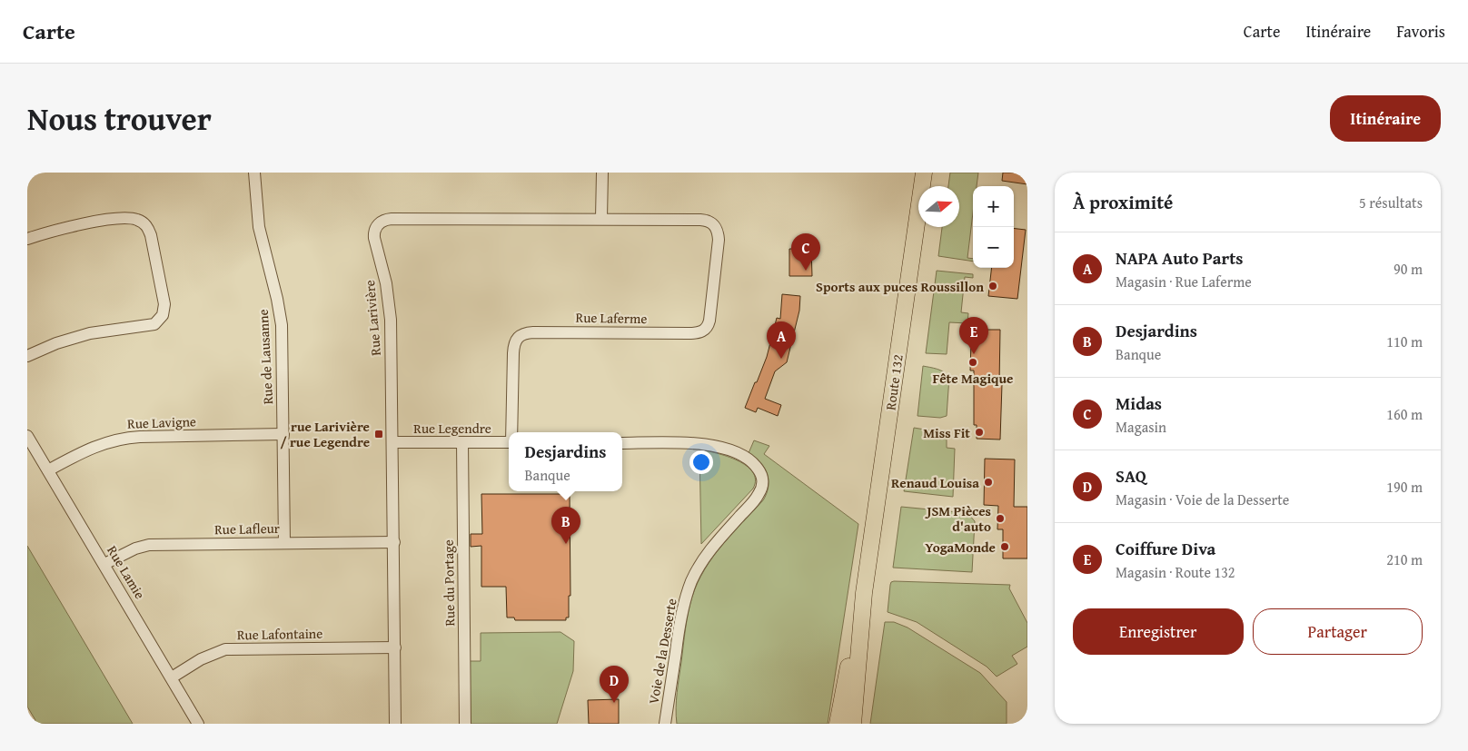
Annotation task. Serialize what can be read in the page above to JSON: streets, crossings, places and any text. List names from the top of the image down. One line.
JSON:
{"streets":{"highway":["Route 132"],"street":["Rue Larivière","Rue Laferme","Rue de Lausanne","Rue Lavigne","Rue Legendre","Rue Lafleur","Rue Lamie","Rue du Portage","Rue Lafontaine","Voie de la Desserte"]},"crossings":[["Rue Larivière","Rue Laferme"],["Rue Larivière","Rue Legendre"],["Rue Larivière","Rue Lafleur"],["Rue Larivière","Rue Lafontaine"],["Rue de Lausanne","Rue Lavigne"],["Rue de Lausanne","Rue Lafleur"],["Rue Lavigne","Rue Lamie"],["Rue Legendre","Rue du Portage"],["Rue Lafleur","Rue Lamie"],["Rue Lamie","Rue Lafontaine"]],"places":{"other":["Sports aux puces Roussillon","Fête Magique","Miss Fit","Renaud Louisa","JSM Pièces d'auto","YogaMonde"],"transit":["rue Larivière / rue Legendre"]},"north":"right","page":{"header":"Carte","nav":["Carte","Itinéraire","Favoris"],"title":"Nous trouver","buttons":["Itinéraire",["Enregistrer","Partager"]],"heading":["À proximité","5 résultats"],"map_buttons":["+","−"],"list":[{"mark":"A","name":"NAPA Auto Parts","note":"Magasin · Rue Laferme","value":"90 m"},{"mark":"B","name":"Desjardins","note":"Banque","value":"110 m"},{"mark":"C","name":"Midas","note":"Magasin","value":"160 m"},{"mark":"D","name":"SAQ","note":"Magasin · Voie de la Desserte","value":"190 m"},{"mark":"E","name":"Coiffure Diva","note":"Magasin · Route 132","value":"210 m"}],"pins":["C","E","A","B","D"],"popup":["Desjardins","Banque"]}}
